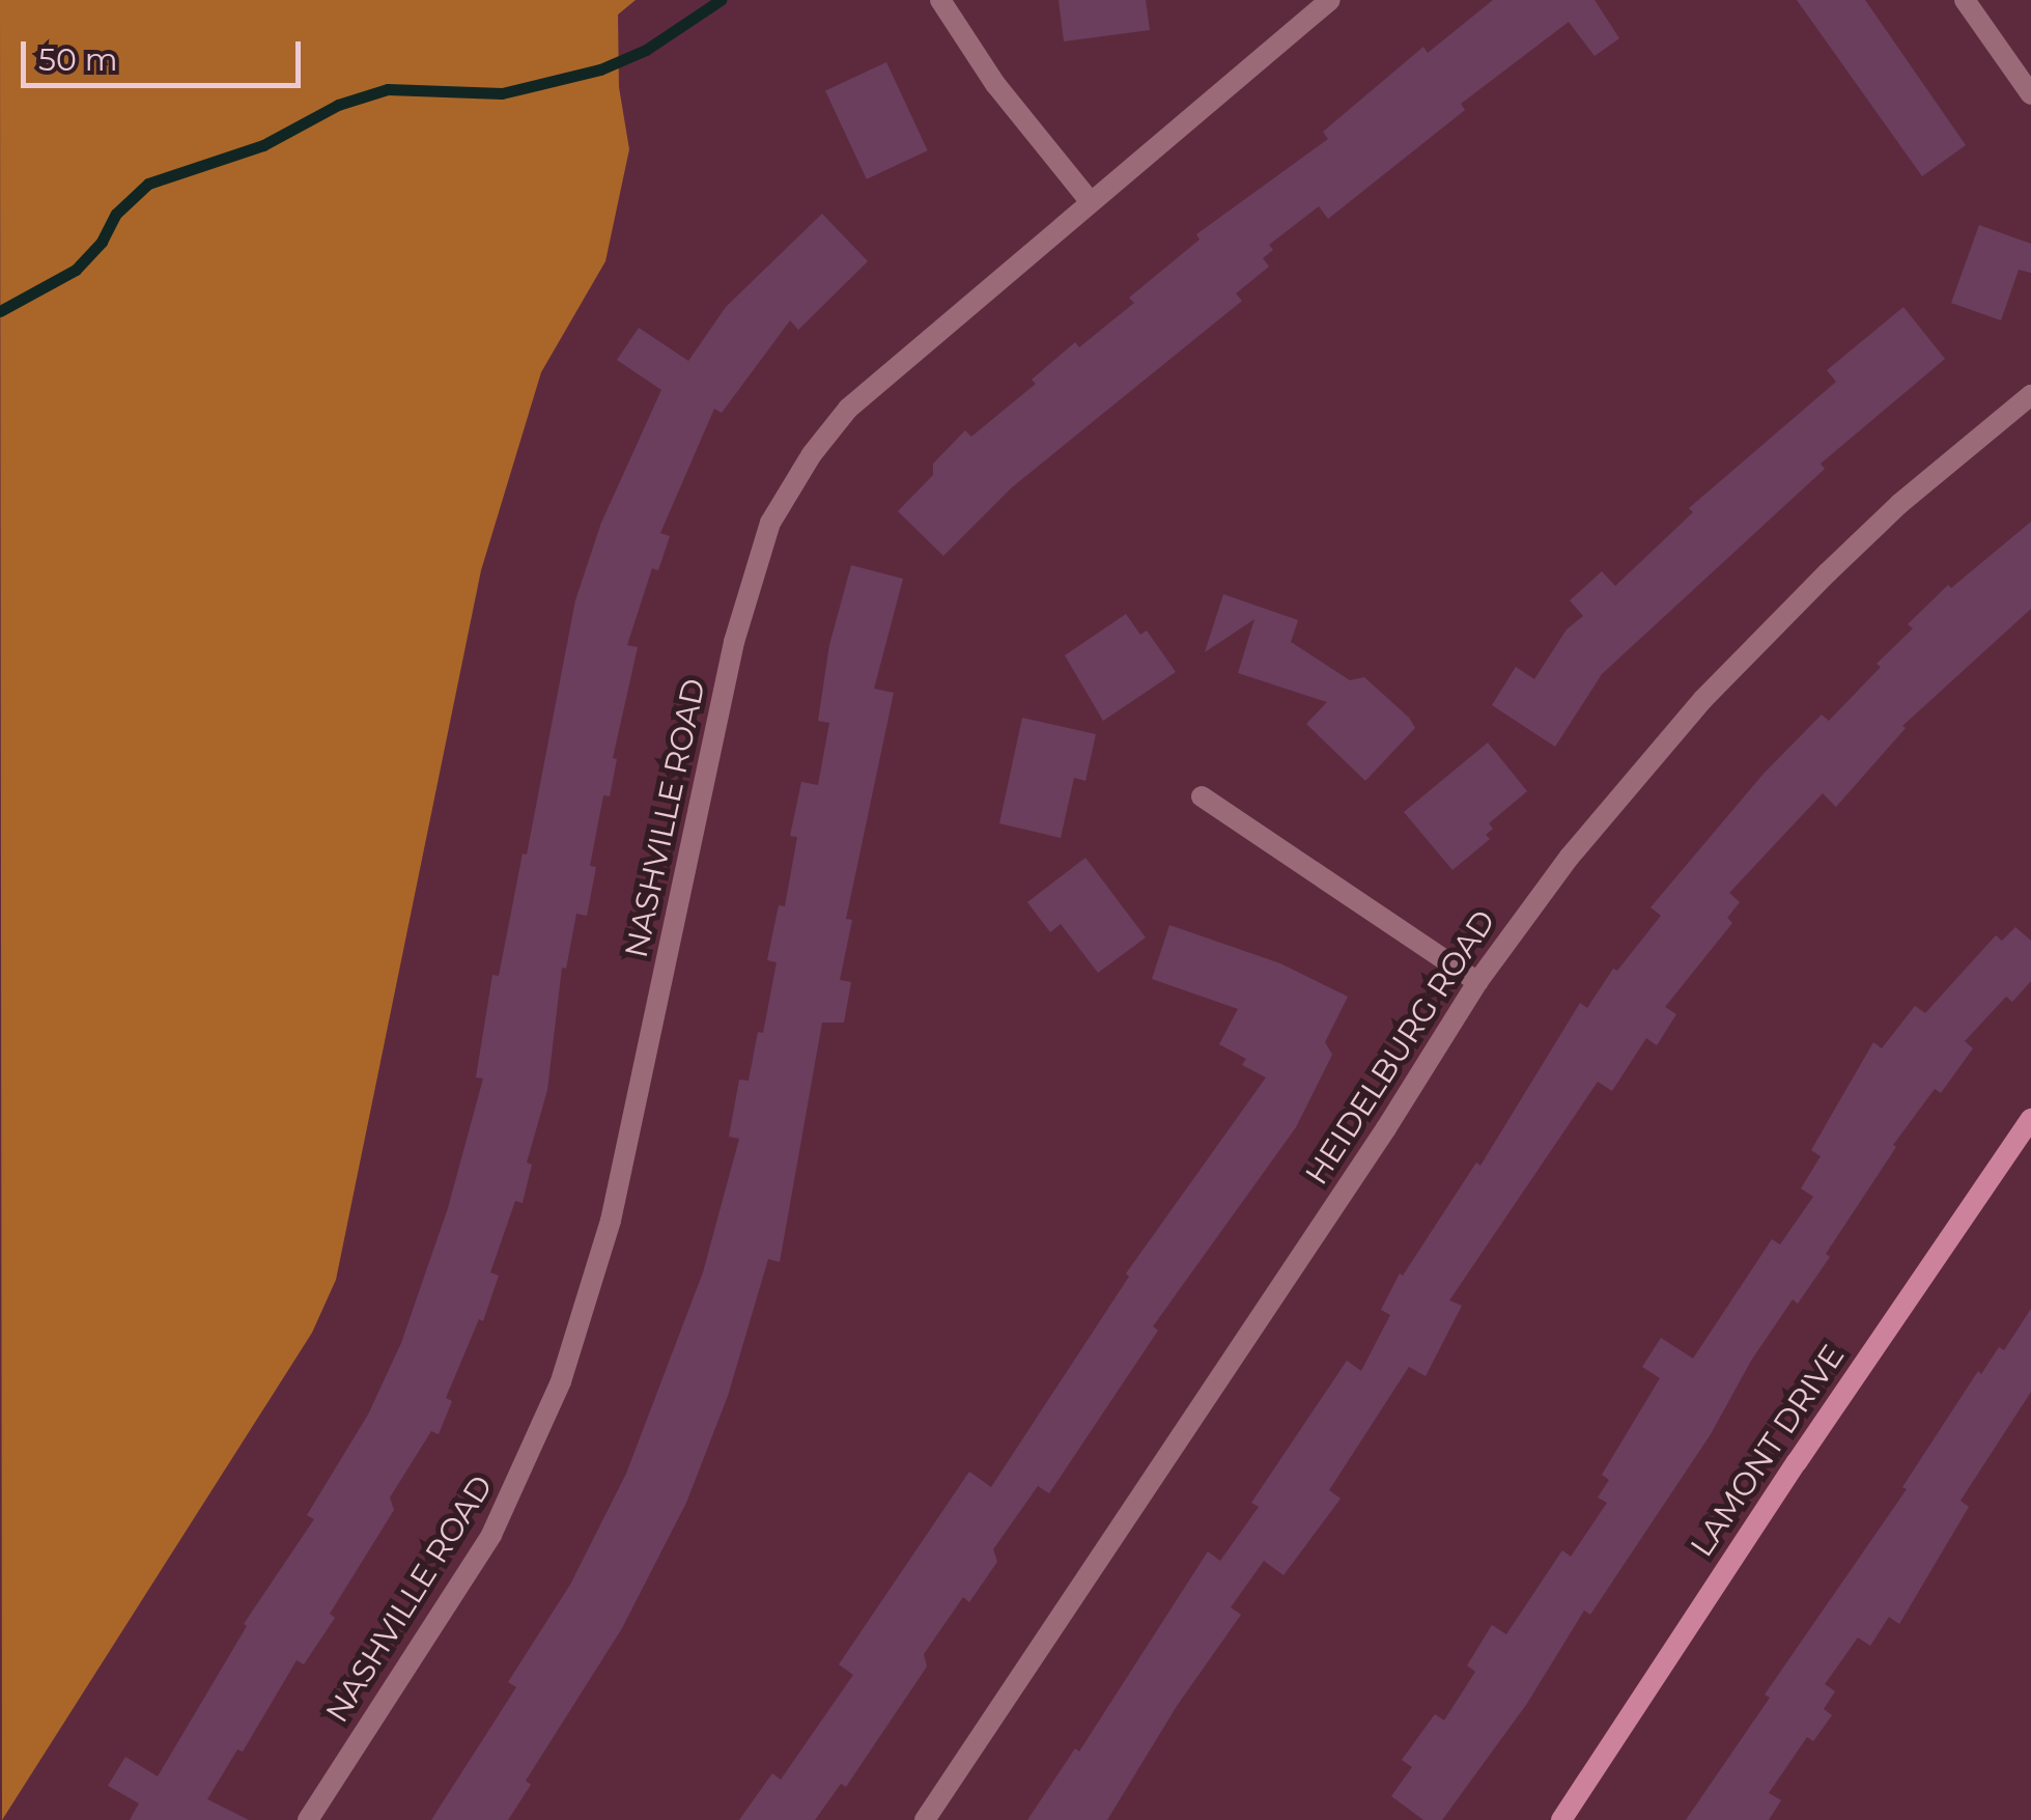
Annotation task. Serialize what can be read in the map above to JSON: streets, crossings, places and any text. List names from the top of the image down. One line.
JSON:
{"streets":{"street":["NASHVILLE ROAD","HEIDELBURG ROAD","LAMONT DRIVE"]},"scale_bar":"50 m"}
